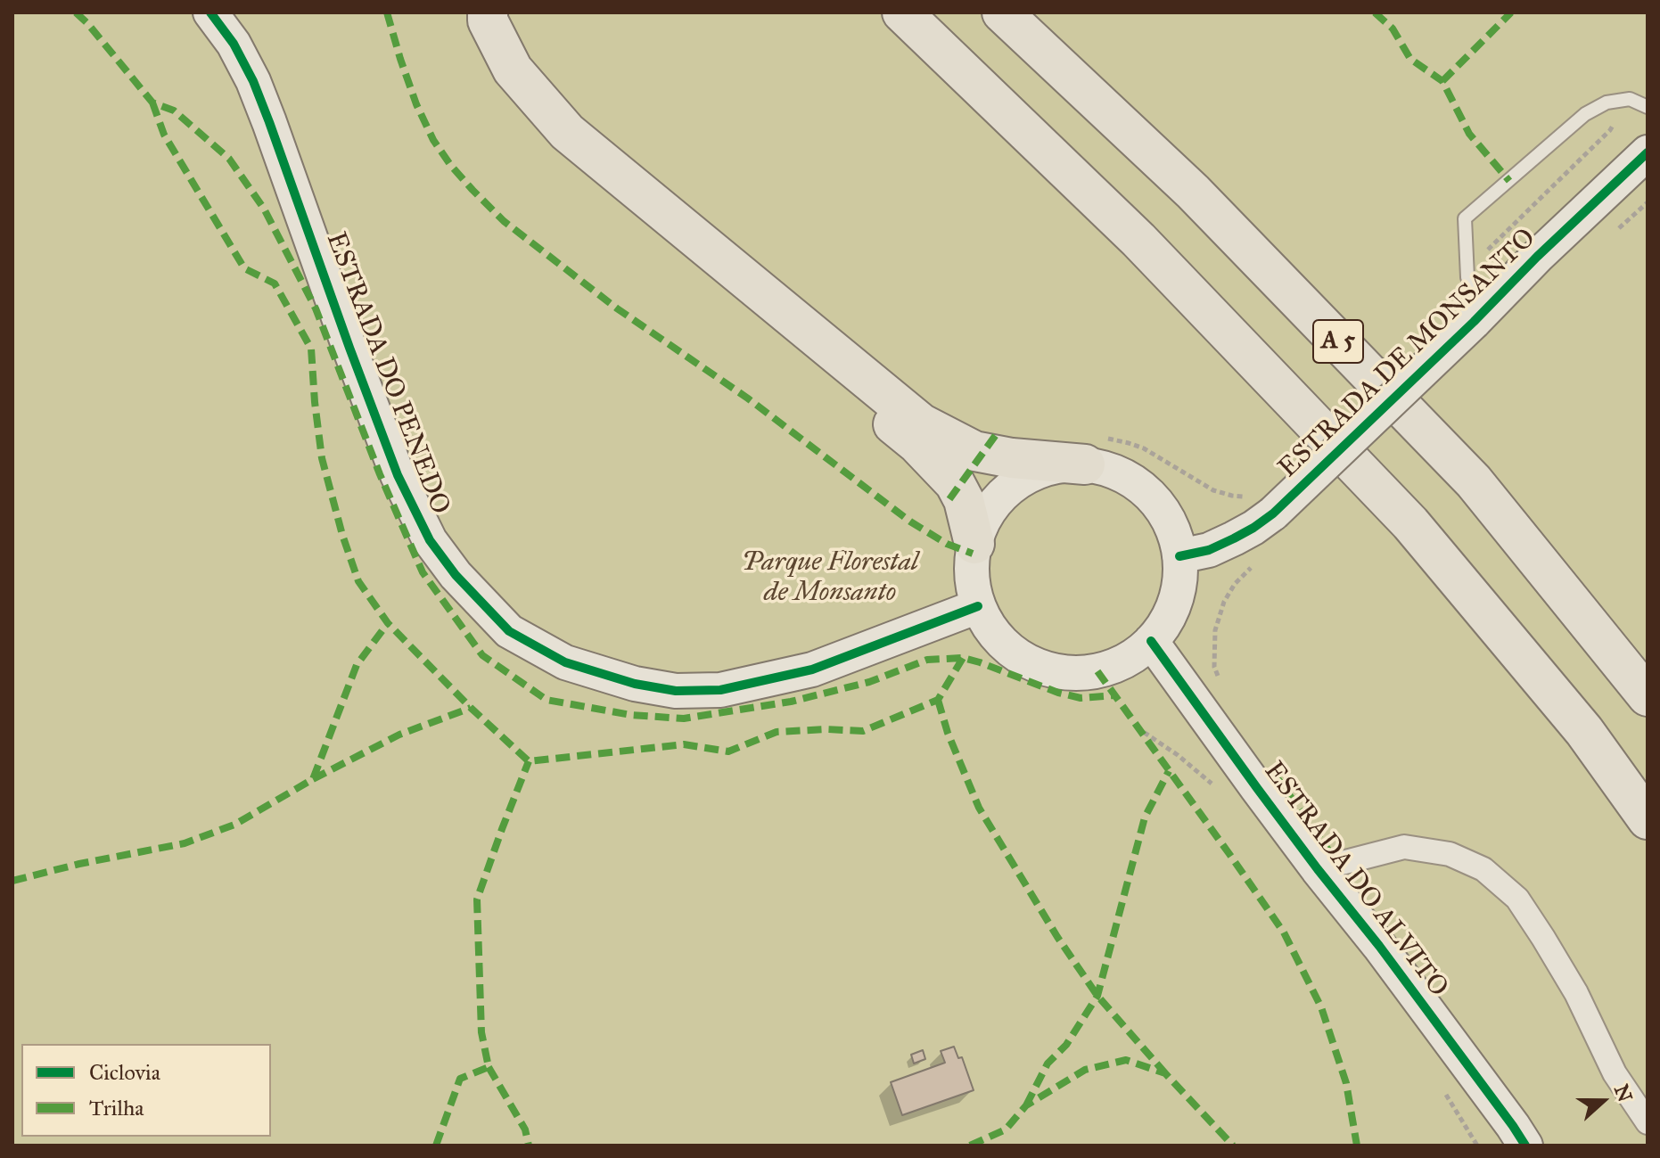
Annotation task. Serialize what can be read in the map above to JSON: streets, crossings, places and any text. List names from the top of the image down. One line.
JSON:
{"streets":{"highway":["A 5"],"street":["ESTRADA DE MONSANTO","ESTRADA DO PENEDO","ESTRADA DO ALVITO"]},"crossings":[["ESTRADA DE MONSANTO","ESTRADA DO PENEDO"],["ESTRADA DE MONSANTO","ESTRADA DO ALVITO"],["ESTRADA DO PENEDO","ESTRADA DO ALVITO"]],"parks":["Parque Florestal de Monsanto"],"legend":["Ciclovia","Trilha"],"north":"right"}
